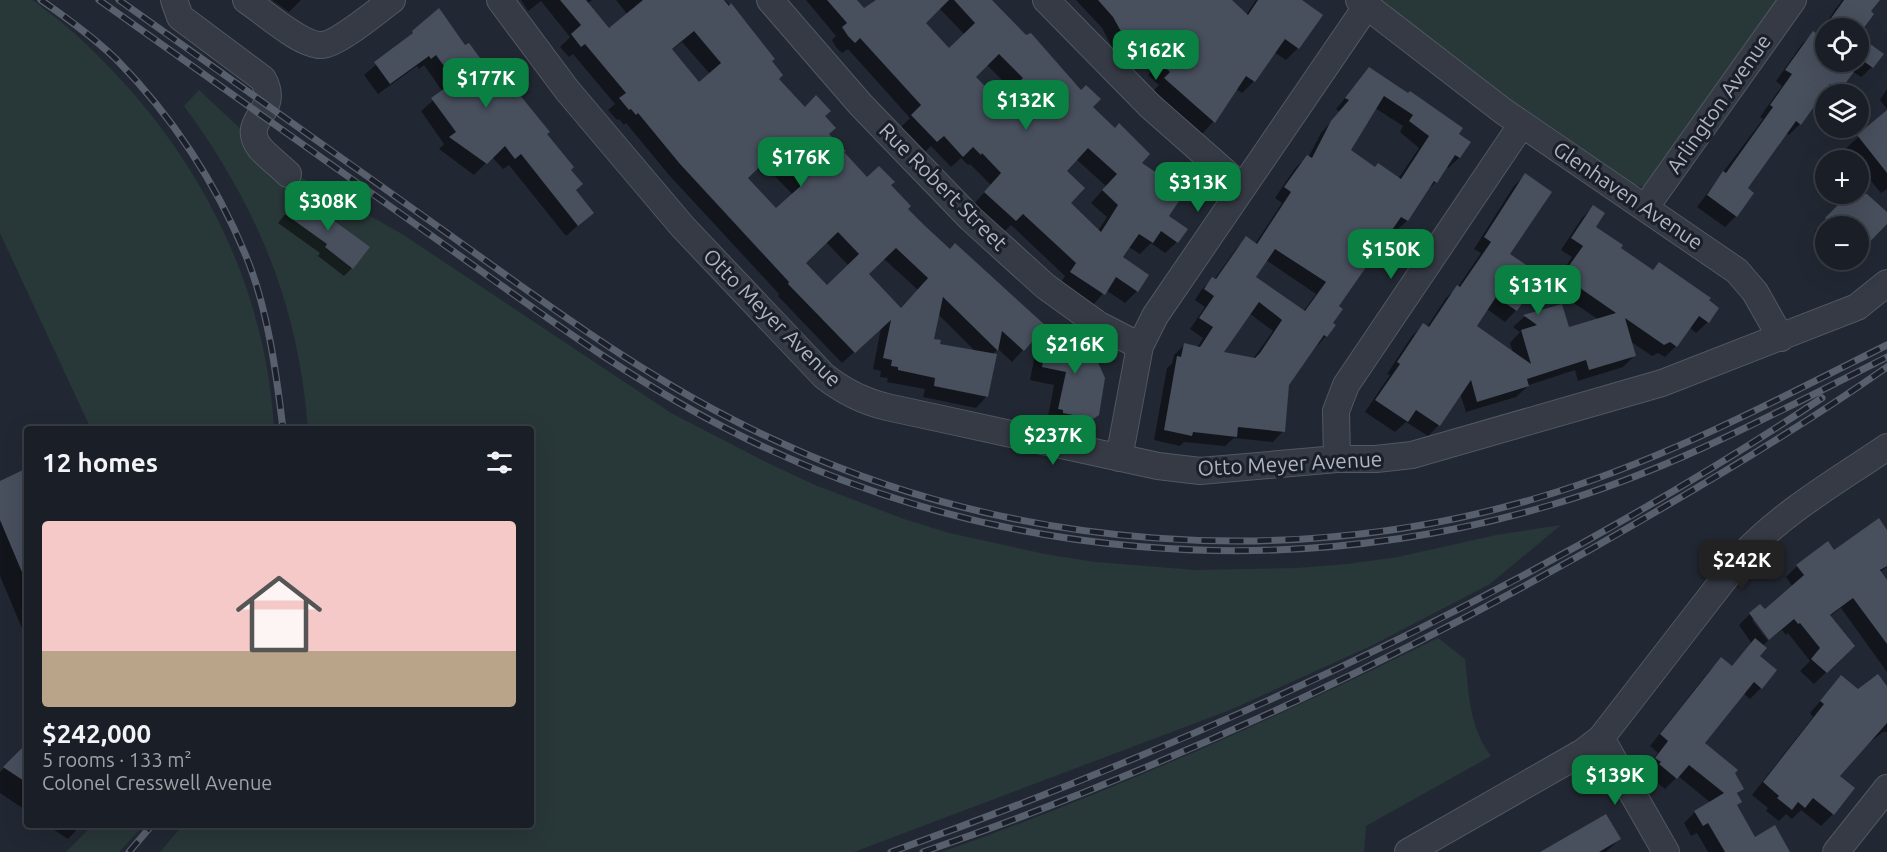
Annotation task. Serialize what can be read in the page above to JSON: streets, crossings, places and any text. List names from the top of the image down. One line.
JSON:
{"streets":{"street":["Arlington Avenue","Rue Robert Street","Glenhaven Avenue","Otto Meyer Avenue"]},"crossings":[["Arlington Avenue","Glenhaven Avenue"],["Glenhaven Avenue","Otto Meyer Avenue"]],"page":{"map_buttons":["+","−"],"price":["$162K","$177K","$132K","$176K","$313K","$308K","$150K","$131K","$216K","$237K","$242K","$139K"],"heading":"12 homes","list":[{"name":"$242,000","note":"5 rooms · 133 m² · Colonel Cresswell Avenue"}]}}
